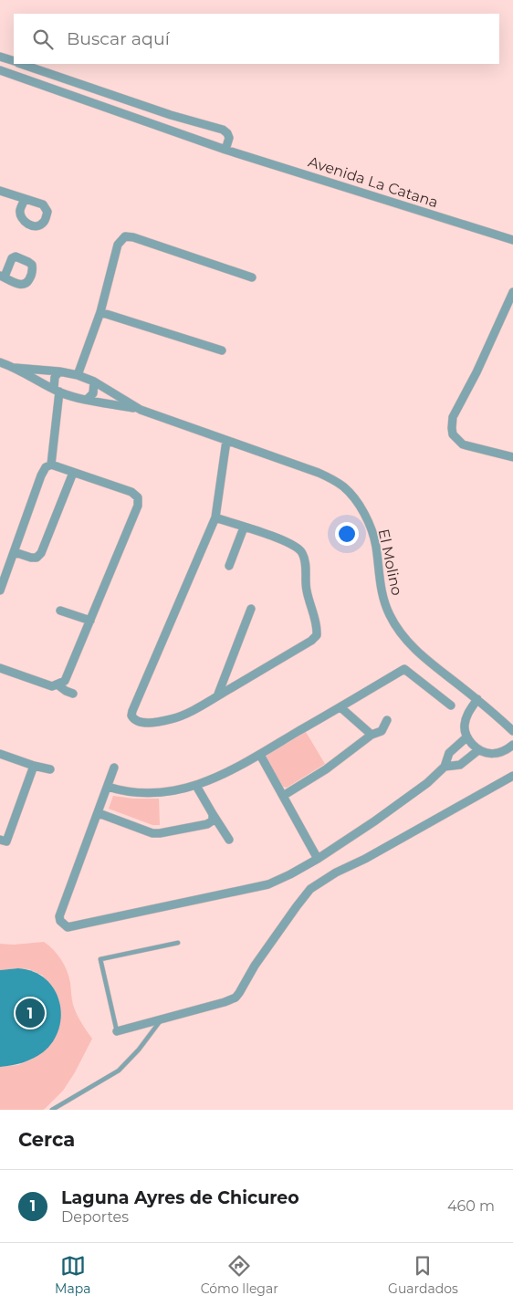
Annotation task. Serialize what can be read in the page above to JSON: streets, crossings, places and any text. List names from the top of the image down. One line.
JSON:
{"streets":{"street":["Avenida La Catana","El Molino"]},"page":{"search":"Buscar aquí","pins":"1","heading":"Cerca","list":[{"mark":"1","name":"Laguna Ayres de Chicureo","note":"Deportes","value":"460 m"}],"nav":["Mapa","Cómo llegar","Guardados"]}}
